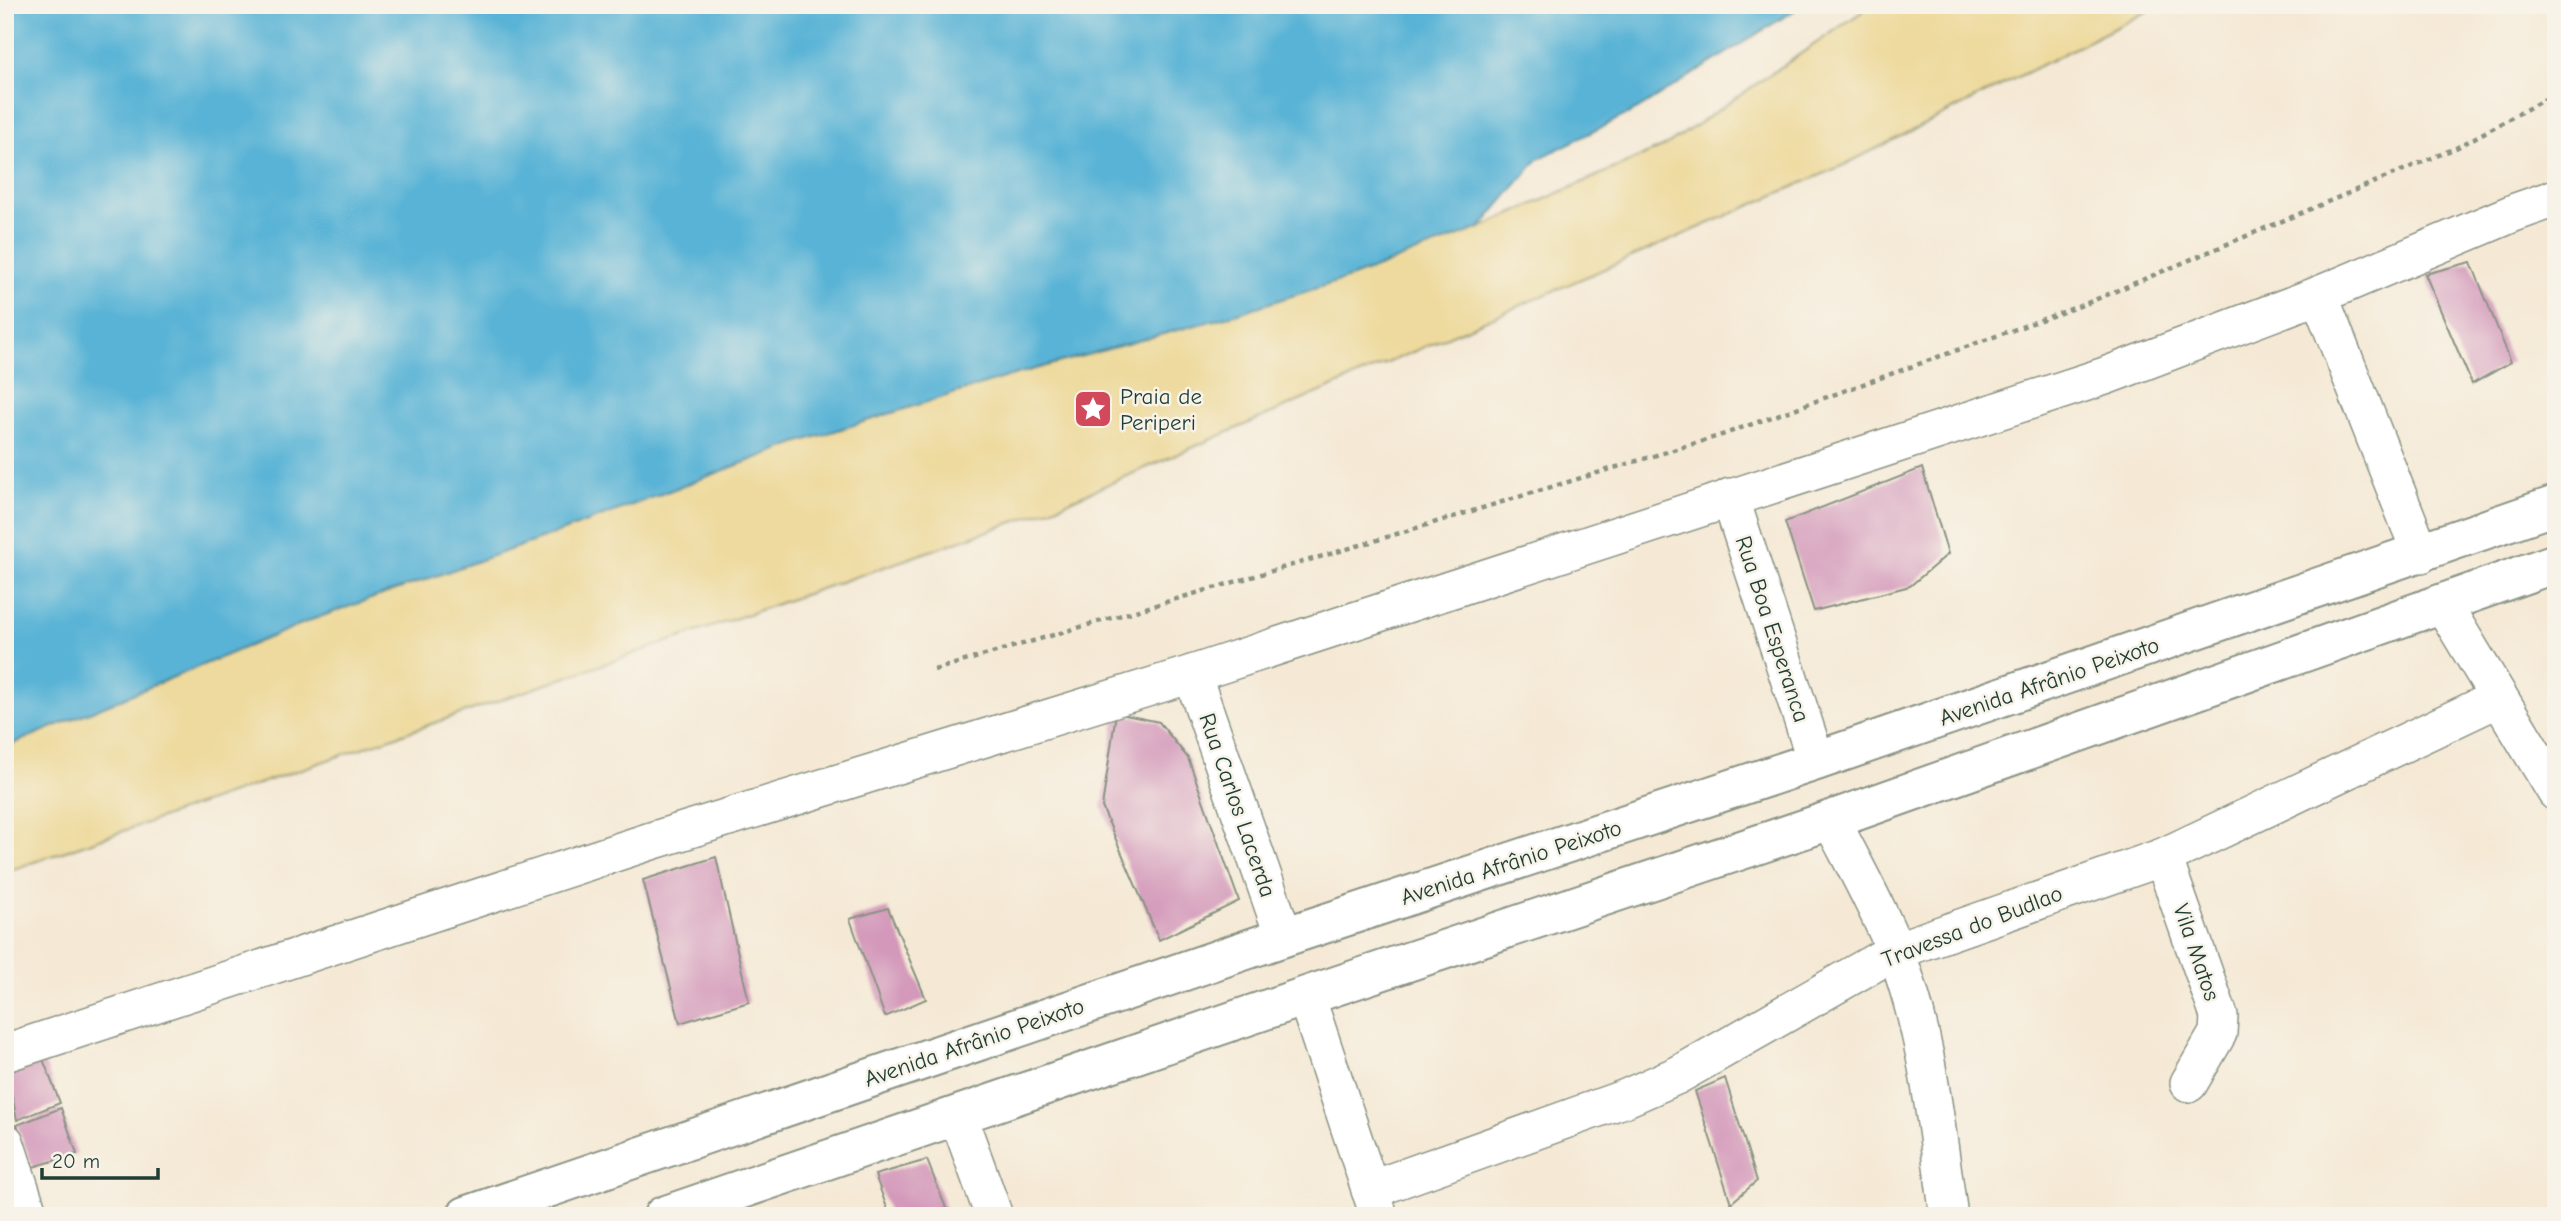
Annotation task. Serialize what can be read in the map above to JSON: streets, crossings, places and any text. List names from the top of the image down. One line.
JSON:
{"streets":{"main road":["Avenida Afrânio Peixoto"],"street":["Rua Boa Esperanca","Rua Carlos Lacerda","Travessa do Budlao","Vila Matos"]},"crossings":[["Rua Boa Esperanca","Avenida Afrânio Peixoto"],["Avenida Afrânio Peixoto","Rua Carlos Lacerda"],["Travessa do Budlao","Vila Matos"]],"places":{"place":["Praia de Periperi"]},"scale_bar":"20 m"}
